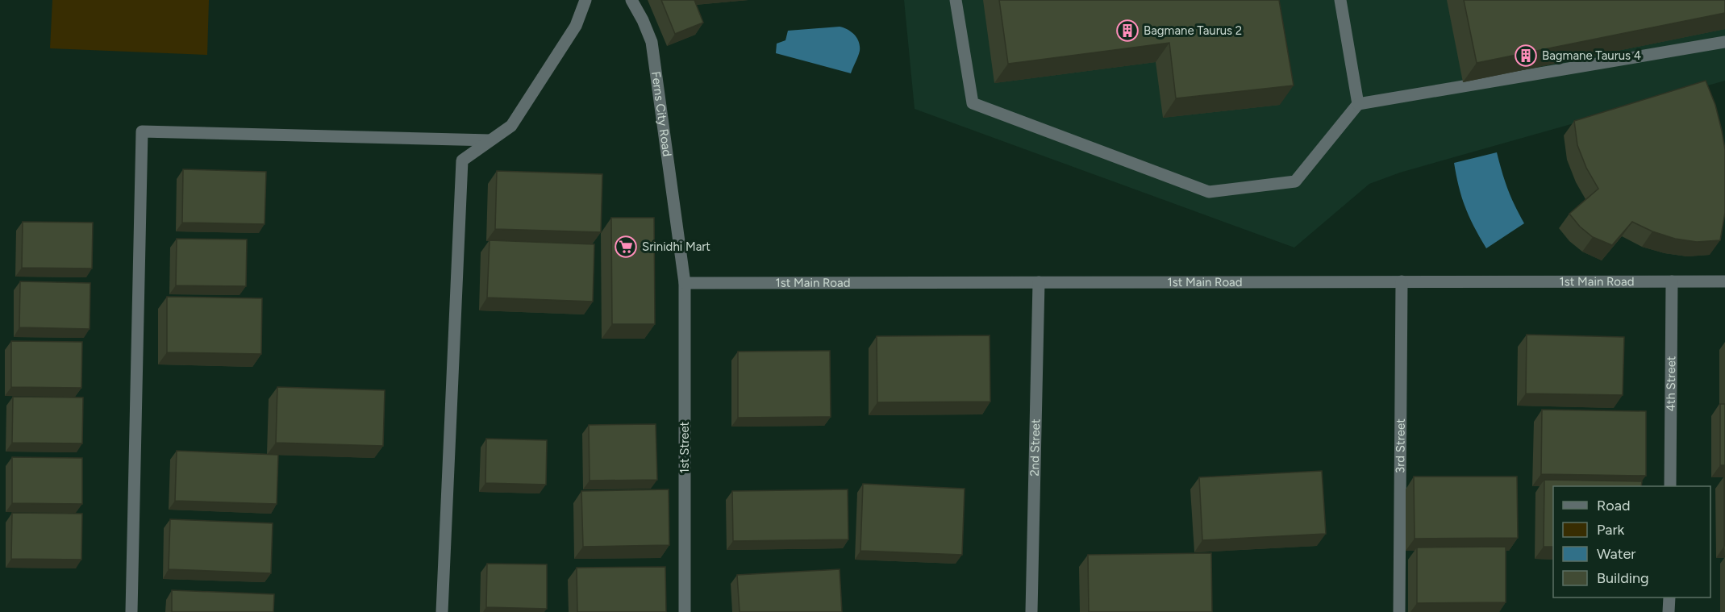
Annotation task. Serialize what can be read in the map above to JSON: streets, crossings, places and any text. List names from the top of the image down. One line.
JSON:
{"streets":{"street":["Ferns City Road","1st Main Road","4th Street","2nd Street","3rd Street","1st Street"]},"crossings":[["Ferns City Road","1st Main Road"],["Ferns City Road","1st Street"],["1st Main Road","4th Street"],["1st Main Road","2nd Street"],["1st Main Road","3rd Street"],["1st Main Road","1st Street"]],"places":{"building":["Bagmane Taurus 2","Bagmane Taurus 4"],"supermarket":["Srinidhi Mart"]},"legend":["Road","Park","Water","Building"]}
